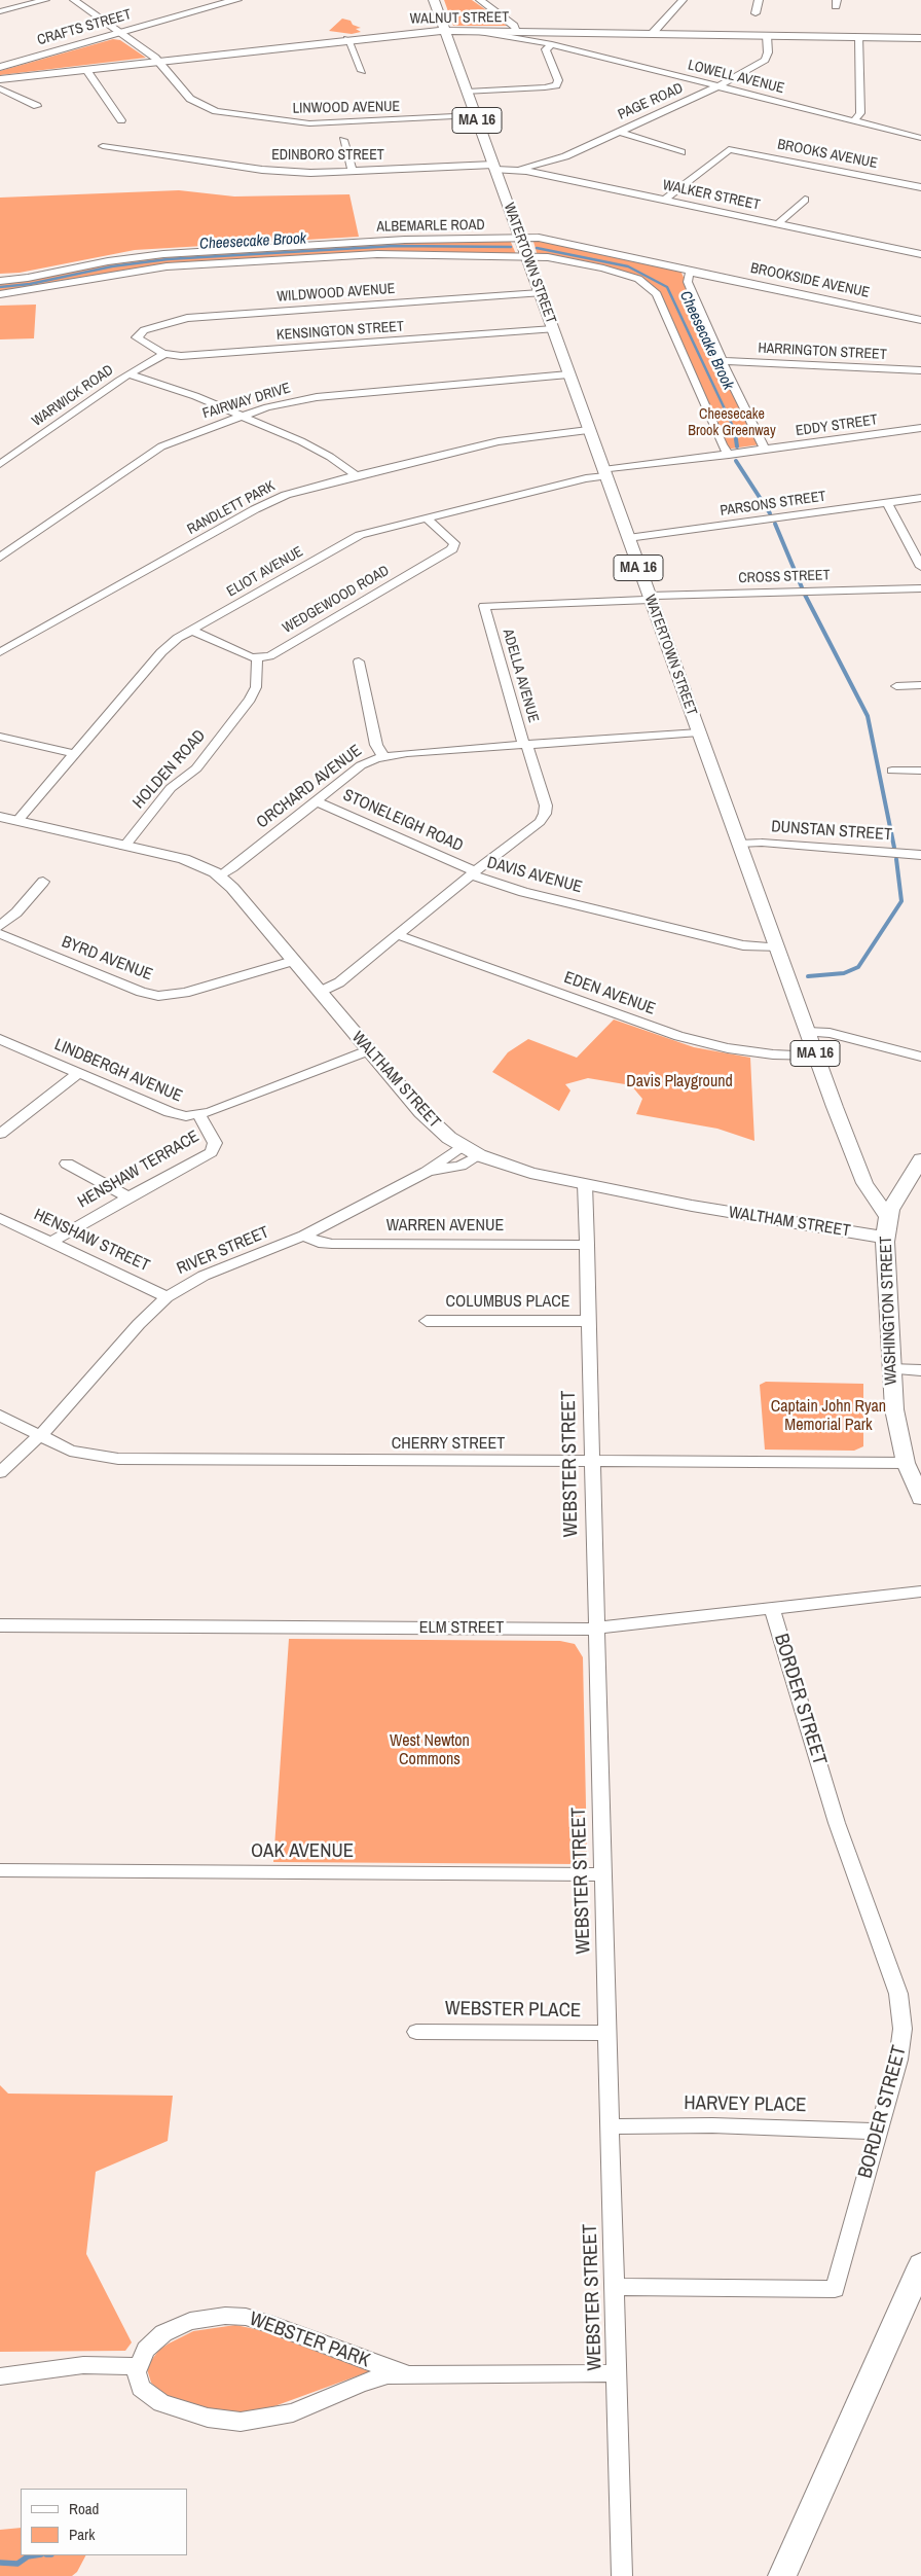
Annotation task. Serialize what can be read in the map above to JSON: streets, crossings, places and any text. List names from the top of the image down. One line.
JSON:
{"streets":{"main road":["WALNUT STREET","CRAFTS STREET","MA 16","WATERTOWN STREET","WALTHAM STREET","WASHINGTON STREET"],"street":["LOWELL AVENUE","PAGE ROAD","LINWOOD AVENUE","BROOKS AVENUE","EDINBORO STREET","WALKER STREET","ALBEMARLE ROAD","BROOKSIDE AVENUE","WILDWOOD AVENUE","KENSINGTON STREET","HARRINGTON STREET","WARWICK ROAD","FAIRWAY DRIVE","EDDY STREET","PARSONS STREET","RANDLETT PARK","ELIOT AVENUE","CROSS STREET","WEDGEWOOD ROAD","ADELLA AVENUE","HOLDEN ROAD","ORCHARD AVENUE","STONELEIGH ROAD","DUNSTAN STREET","DAVIS AVENUE","BYRD AVENUE","EDEN AVENUE","LINDBERGH AVENUE","HENSHAW TERRACE","WARREN AVENUE","HENSHAW STREET","RIVER STREET","COLUMBUS PLACE","CHERRY STREET","WEBSTER STREET","ELM STREET","BORDER STREET","OAK AVENUE","WEBSTER PLACE","HARVEY PLACE","WEBSTER PARK"]},"crossings":[["WALNUT STREET","LOWELL AVENUE"],["WALNUT STREET","PAGE ROAD"],["WALNUT STREET","LINWOOD AVENUE"],["WALNUT STREET","WATERTOWN STREET"],["CRAFTS STREET","LINWOOD AVENUE"],["LOWELL AVENUE","PAGE ROAD"],["PAGE ROAD","WALKER STREET"],["LINWOOD AVENUE","WATERTOWN STREET"],["BROOKS AVENUE","WALKER STREET"],["EDINBORO STREET","WALKER STREET"],["EDINBORO STREET","WATERTOWN STREET"],["WALKER STREET","WATERTOWN STREET"],["ALBEMARLE ROAD","WATERTOWN STREET"],["ALBEMARLE ROAD","BROOKSIDE AVENUE"],["ALBEMARLE ROAD","EDDY STREET"],["WATERTOWN STREET","WILDWOOD AVENUE"],["WATERTOWN STREET","KENSINGTON STREET"],["WATERTOWN STREET","FAIRWAY DRIVE"],["WATERTOWN STREET","EDDY STREET"],["WATERTOWN STREET","PARSONS STREET"],["WATERTOWN STREET","RANDLETT PARK"],["WATERTOWN STREET","ELIOT AVENUE"],["WATERTOWN STREET","CROSS STREET"],["WATERTOWN STREET","ADELLA AVENUE"],["WATERTOWN STREET","DUNSTAN STREET"],["WATERTOWN STREET","DAVIS AVENUE"],["WATERTOWN STREET","EDEN AVENUE"],["WATERTOWN STREET","WASHINGTON STREET"],["WILDWOOD AVENUE","KENSINGTON STREET"],["KENSINGTON STREET","WARWICK ROAD"],["EDDY STREET","ELIOT AVENUE"],["ELIOT AVENUE","WEDGEWOOD ROAD"],["ELIOT AVENUE","WALTHAM STREET"],["CROSS STREET","ADELLA AVENUE"],["WEDGEWOOD ROAD","HOLDEN ROAD"],["ADELLA AVENUE","ORCHARD AVENUE"],["HOLDEN ROAD","WALTHAM STREET"],["ORCHARD AVENUE","STONELEIGH ROAD"],["ORCHARD AVENUE","WALTHAM STREET"],["STONELEIGH ROAD","DAVIS AVENUE"],["DAVIS AVENUE","EDEN AVENUE"],["DAVIS AVENUE","WALTHAM STREET"],["BYRD AVENUE","WALTHAM STREET"],["LINDBERGH AVENUE","WALTHAM STREET"],["LINDBERGH AVENUE","HENSHAW TERRACE"],["WALTHAM STREET","RIVER STREET"],["WALTHAM STREET","WASHINGTON STREET"],["WALTHAM STREET","WEBSTER STREET"],["HENSHAW TERRACE","HENSHAW STREET"],["WARREN AVENUE","RIVER STREET"],["WARREN AVENUE","WEBSTER STREET"],["HENSHAW STREET","RIVER STREET"],["RIVER STREET","CHERRY STREET"],["COLUMBUS PLACE","WEBSTER STREET"],["WASHINGTON STREET","CHERRY STREET"],["CHERRY STREET","WEBSTER STREET"],["WEBSTER STREET","ELM STREET"],["WEBSTER STREET","BORDER STREET"],["WEBSTER STREET","OAK AVENUE"],["WEBSTER STREET","WEBSTER PLACE"],["WEBSTER STREET","HARVEY PLACE"],["WEBSTER STREET","WEBSTER PARK"],["ELM STREET","BORDER STREET"],["BORDER STREET","HARVEY PLACE"]],"water":["Cheesecake Brook"],"parks":["Cheesecake Brook Greenway","Davis Playground","Captain John Ryan Memorial Park","West Newton Commons"],"legend":["Road","Park"]}
